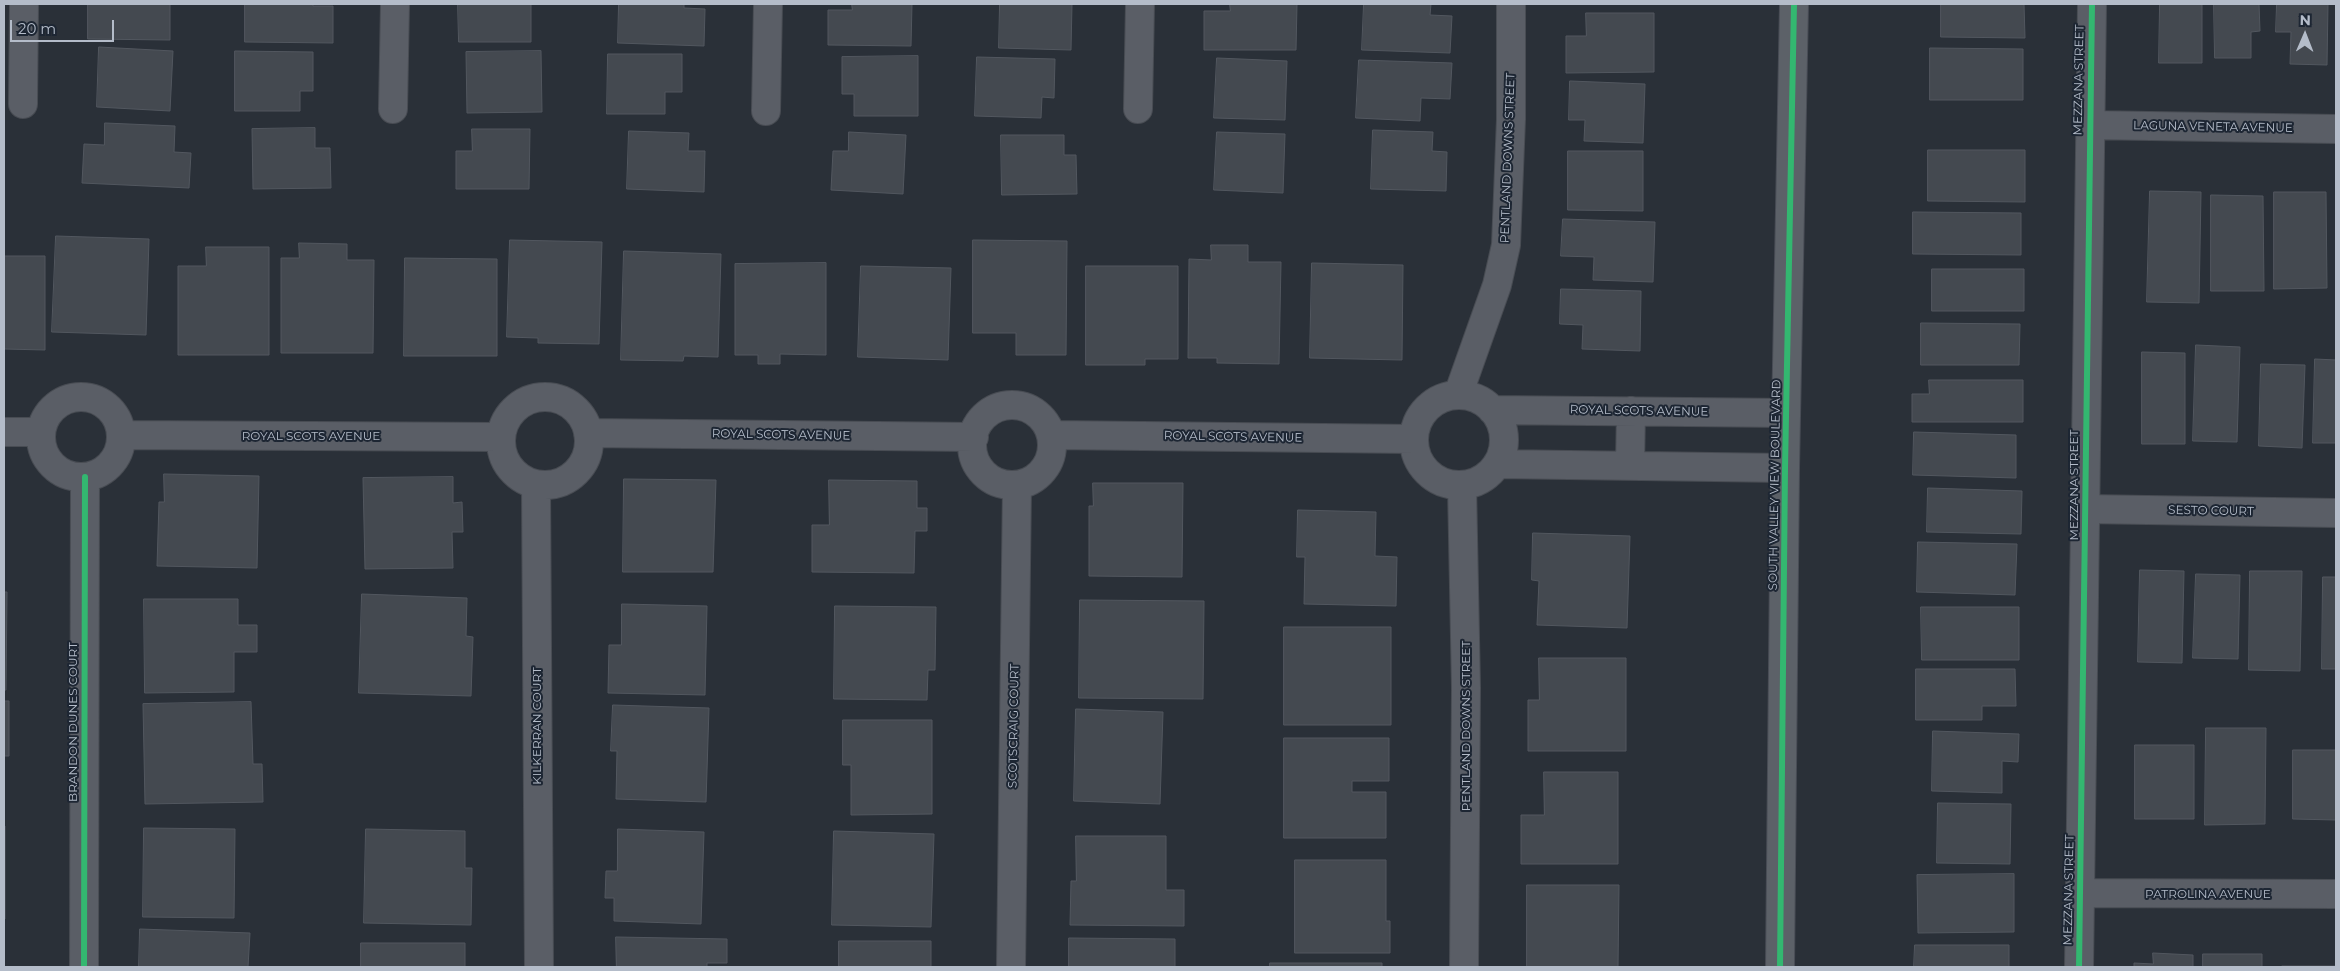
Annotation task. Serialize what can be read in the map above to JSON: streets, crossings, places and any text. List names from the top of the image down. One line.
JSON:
{"streets":{"main road":["SOUTH VALLEY VIEW BOULEVARD"],"street":["MEZZANA STREET","LAGUNA VENETA AVENUE","PENTLAND DOWNS STREET","ROYAL SCOTS AVENUE","SESTO COURT","BRANDON DUNES COURT","KILKERRAN COURT","SCOTSCRAIG COURT","PATROLINA AVENUE"]},"crossings":[["MEZZANA STREET","LAGUNA VENETA AVENUE"],["MEZZANA STREET","SESTO COURT"],["MEZZANA STREET","PATROLINA AVENUE"],["PENTLAND DOWNS STREET","ROYAL SCOTS AVENUE"],["ROYAL SCOTS AVENUE","SOUTH VALLEY VIEW BOULEVARD"],["ROYAL SCOTS AVENUE","BRANDON DUNES COURT"],["ROYAL SCOTS AVENUE","KILKERRAN COURT"],["ROYAL SCOTS AVENUE","SCOTSCRAIG COURT"]],"scale_bar":"20 m","north":"top"}
